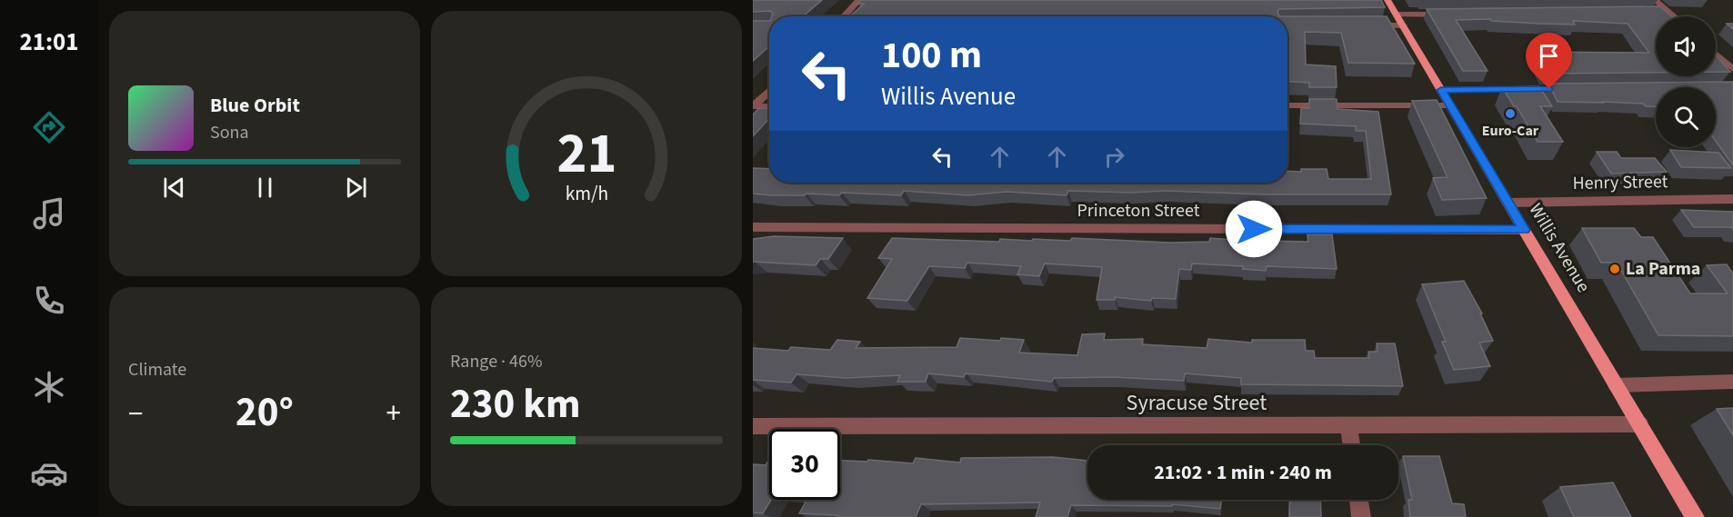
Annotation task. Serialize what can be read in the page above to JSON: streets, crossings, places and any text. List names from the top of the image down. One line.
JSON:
{"streets":{"main road":["Willis Avenue"],"street":["Henry Street","Princeton Street","Syracuse Street"]},"crossings":[["Henry Street","Willis Avenue"],["Princeton Street","Willis Avenue"],["Willis Avenue","Syracuse Street"]],"places":["Euro-Car","La Parma"],"page":{"tabs":"21:01","turn":["100 m","Willis Avenue"],"song":["Blue Orbit","Sona"],"tile":["Climate",["Range · 46%","230 km"]],"heat":["−","20°","+"],"limit":"30","trip":"21:02 · 1 min · 240 m","gauge":["21","km/h"]}}
